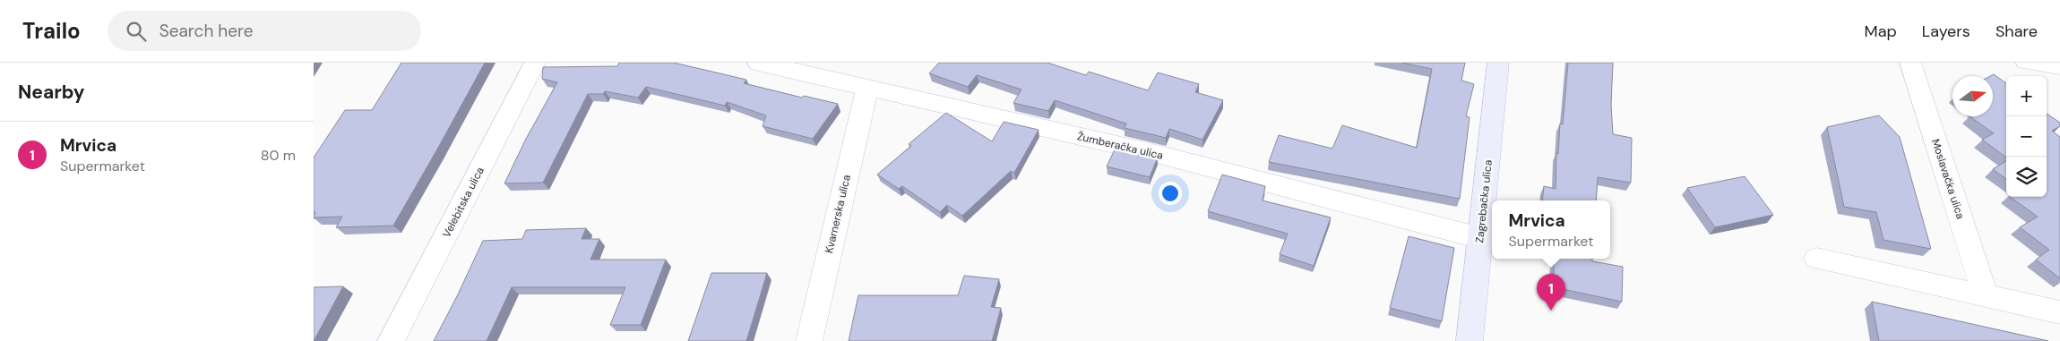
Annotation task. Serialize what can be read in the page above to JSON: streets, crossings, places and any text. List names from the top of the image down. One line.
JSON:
{"streets":{"main road":["Zagrebačka ulica"],"street":["Žumberačka ulica","Moslavačka ulica","Velebitska ulica","Kvarnerska ulica"]},"crossings":[["Žumberačka ulica","Zagrebačka ulica"],["Žumberačka ulica","Kvarnerska ulica"]],"north":"right","page":{"header":"Trailo","search":"Search here","nav":["Map","Layers","Share"],"heading":"Nearby","map_buttons":["+","−"],"list":[{"mark":"1","name":"Mrvica","note":"Supermarket","value":"80 m"}],"popup":["Mrvica","Supermarket"],"pins":"1"}}
